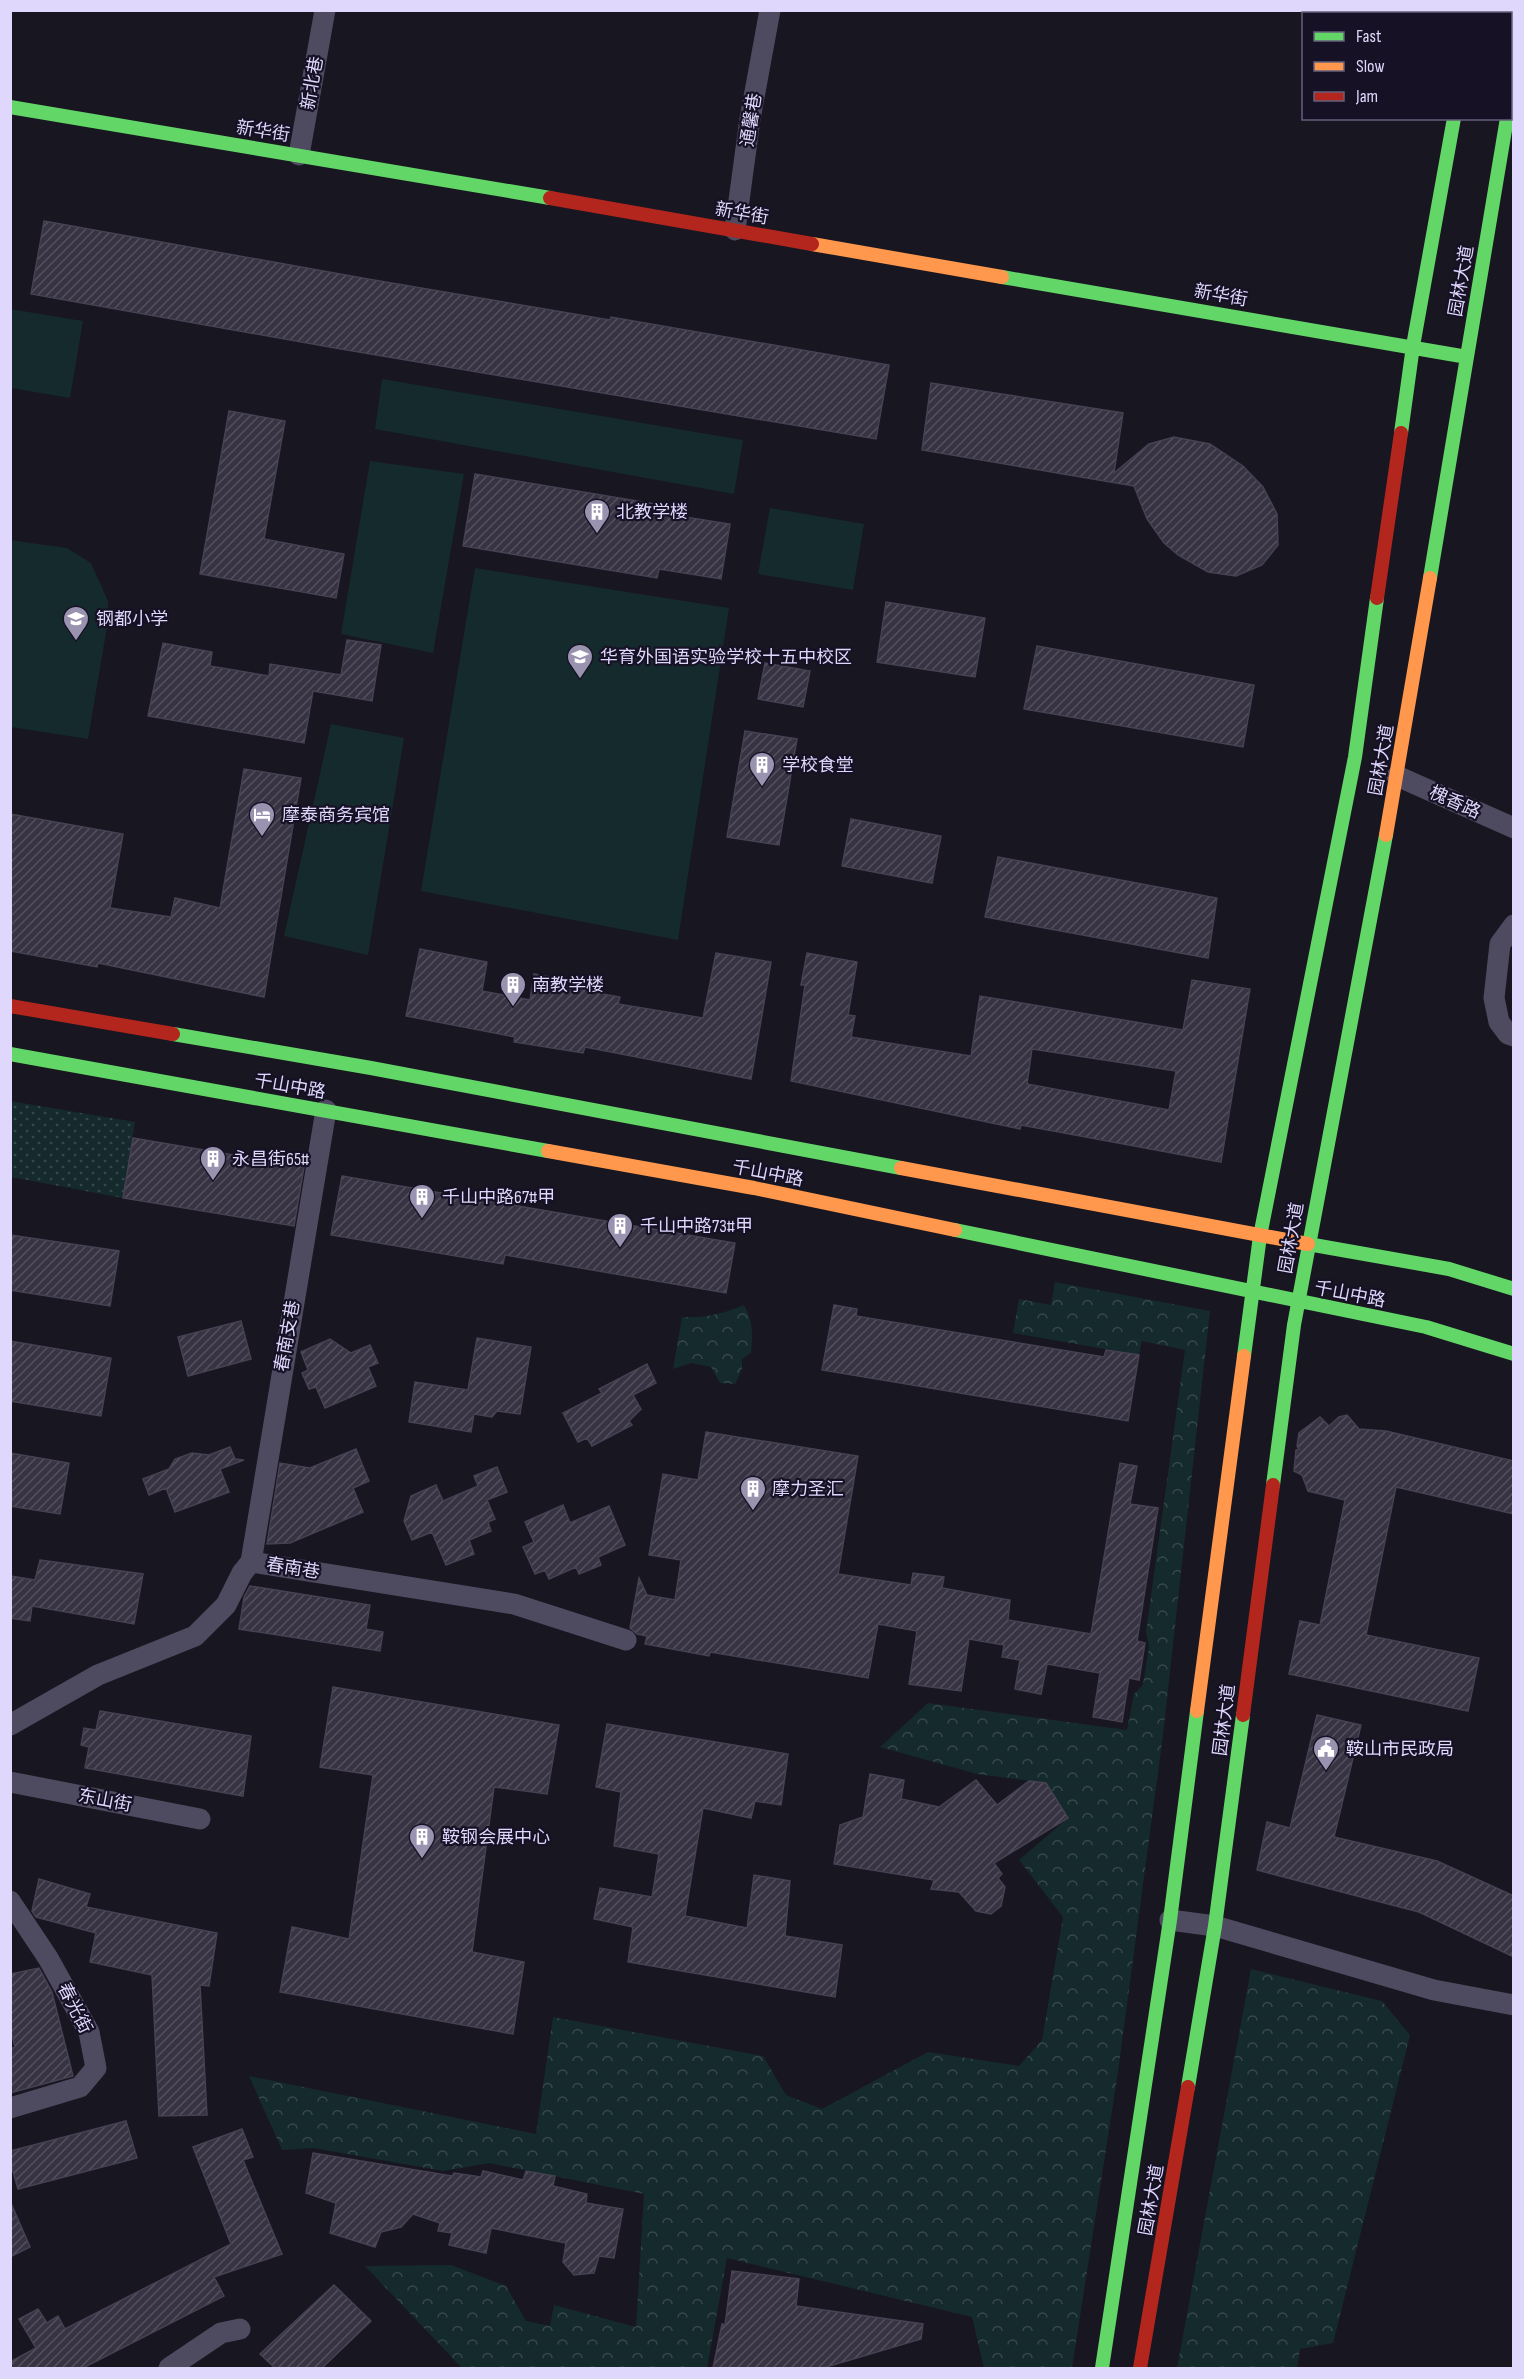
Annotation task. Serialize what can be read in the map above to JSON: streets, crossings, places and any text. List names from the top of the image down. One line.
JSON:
{"streets":{"main road":["新华街","园林大道","千山中路"],"street":["新北巷","通馨巷","槐香路","春南支巷","春南巷","东山街","春光街"]},"crossings":[["新北巷","新华街"],["通馨巷","新华街"],["新华街","园林大道"],["园林大道","槐香路"],["园林大道","千山中路"],["千山中路","春南支巷"],["春南支巷","春南巷"]],"places":{"building":["北教学楼","学校食堂","南教学楼","永昌街65#","千山中路67#甲","千山中路73#甲","摩力圣汇","鞍钢会展中心"],"school or university":["钢都小学","华育外国语实验学校十五中校区"],"hotel":["摩泰商务宾馆"],"public building":["鞍山市民政局"]},"legend":["Fast","Slow","Jam"]}
